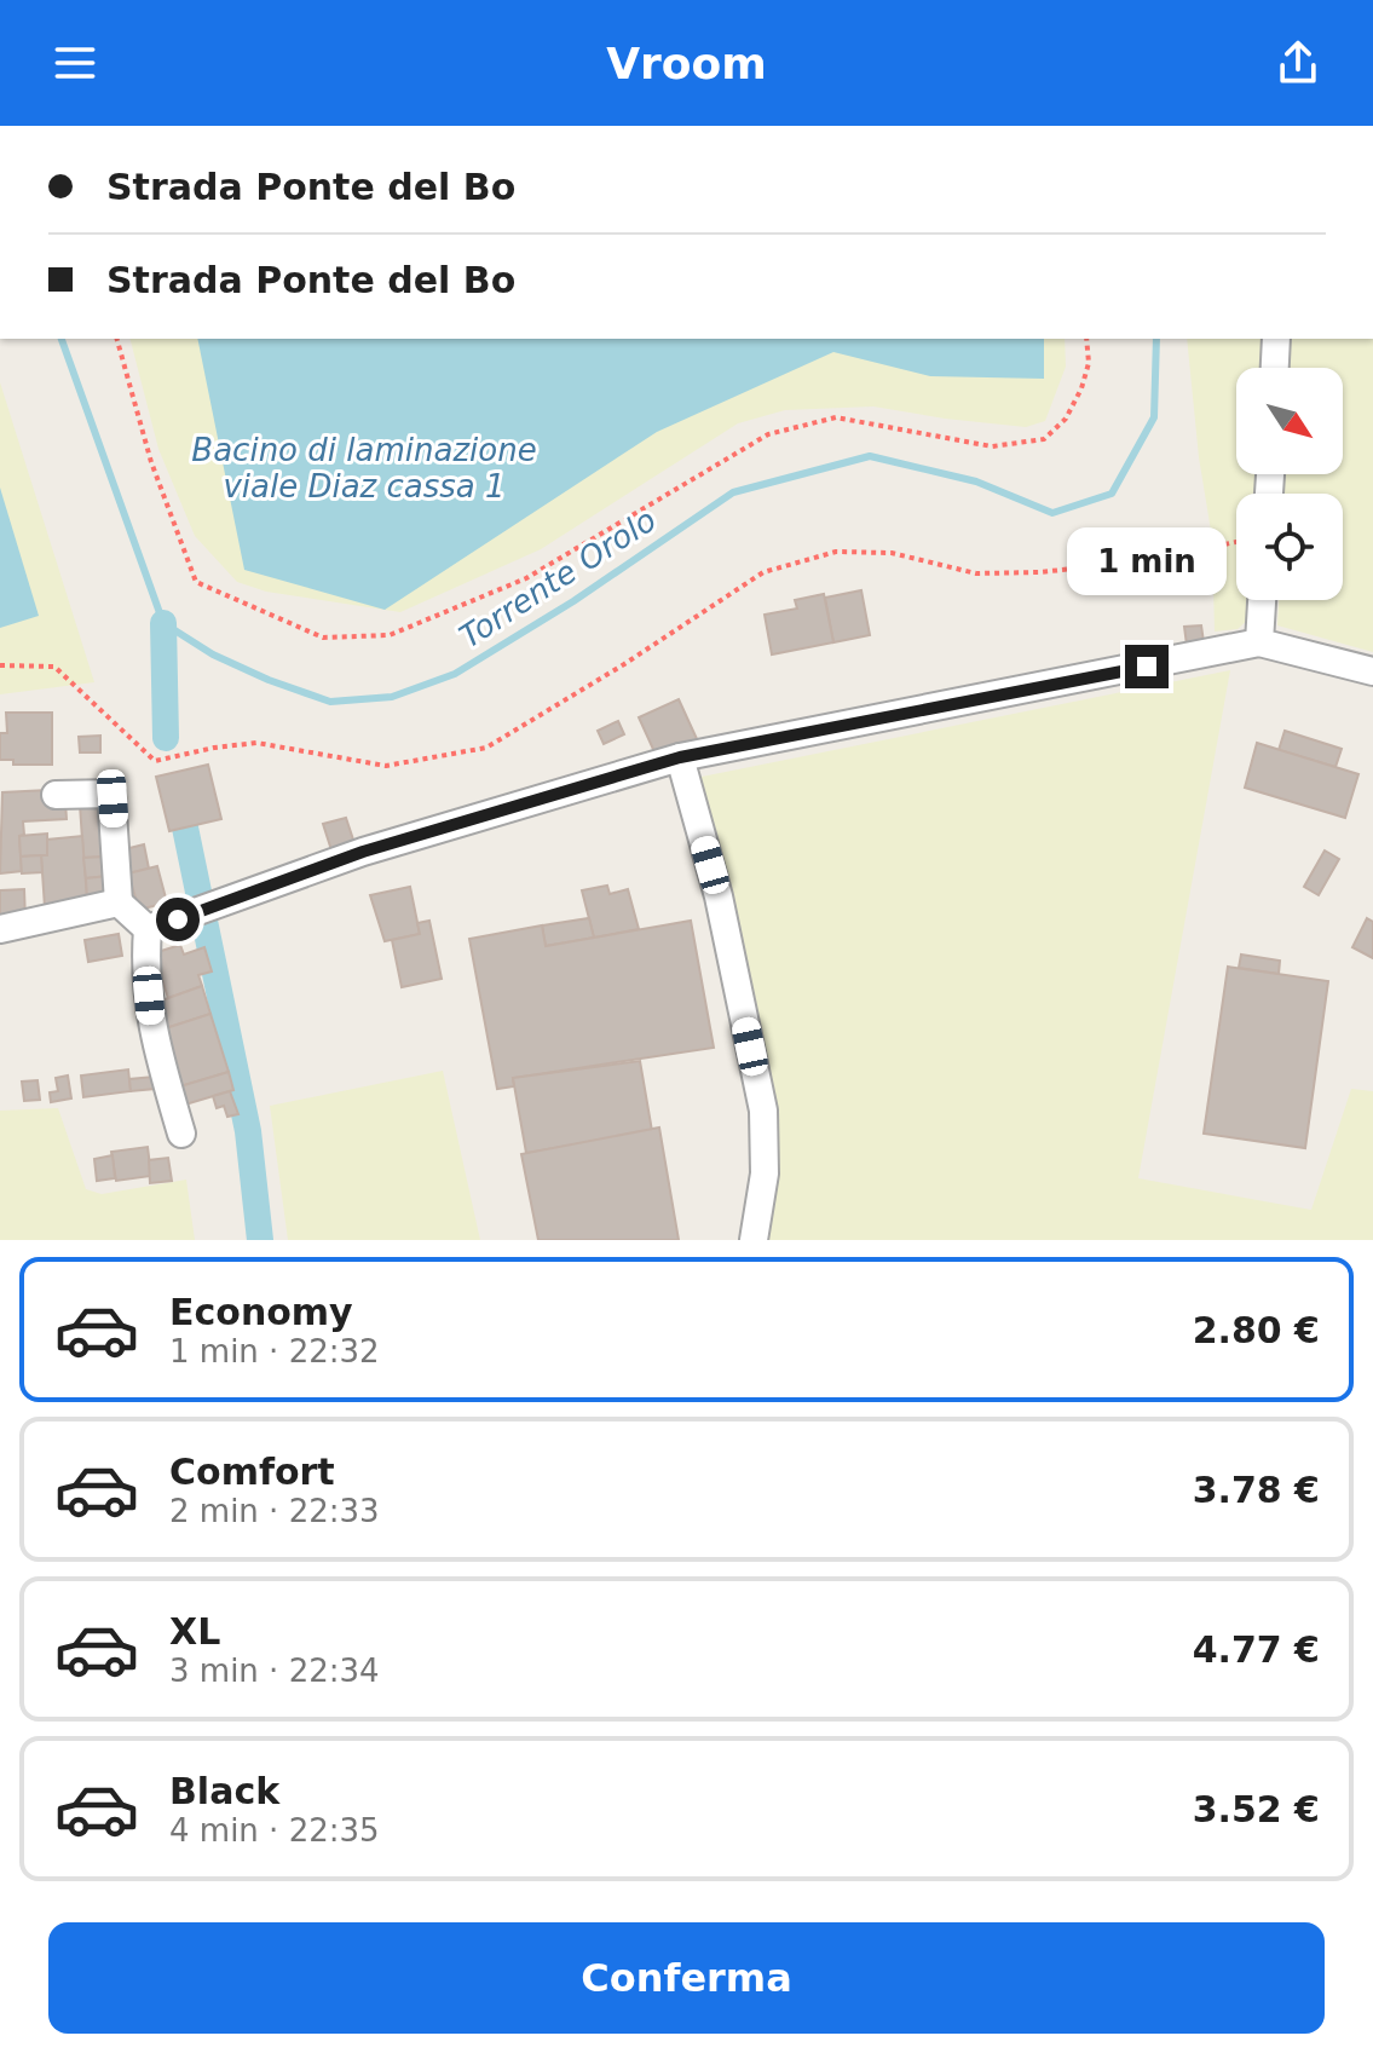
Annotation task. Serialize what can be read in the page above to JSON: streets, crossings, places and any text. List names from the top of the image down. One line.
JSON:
{"water":["Bacino di laminazione viale Diaz cassa 1","Torrente Orolo"],"north":"bottom right","page":{"header":"Vroom","banner":["Strada Ponte del Bo","Strada Ponte del Bo"],"bubble":"1 min","list":[{"name":"Economy","note":"1 min · 22:32","value":"2.80 €"},{"name":"Comfort","note":"2 min · 22:33","value":"3.78 €"},{"name":"XL","note":"3 min · 22:34","value":"4.77 €"},{"name":"Black","note":"4 min · 22:35","value":"3.52 €"}],"buttons":"Conferma"}}
